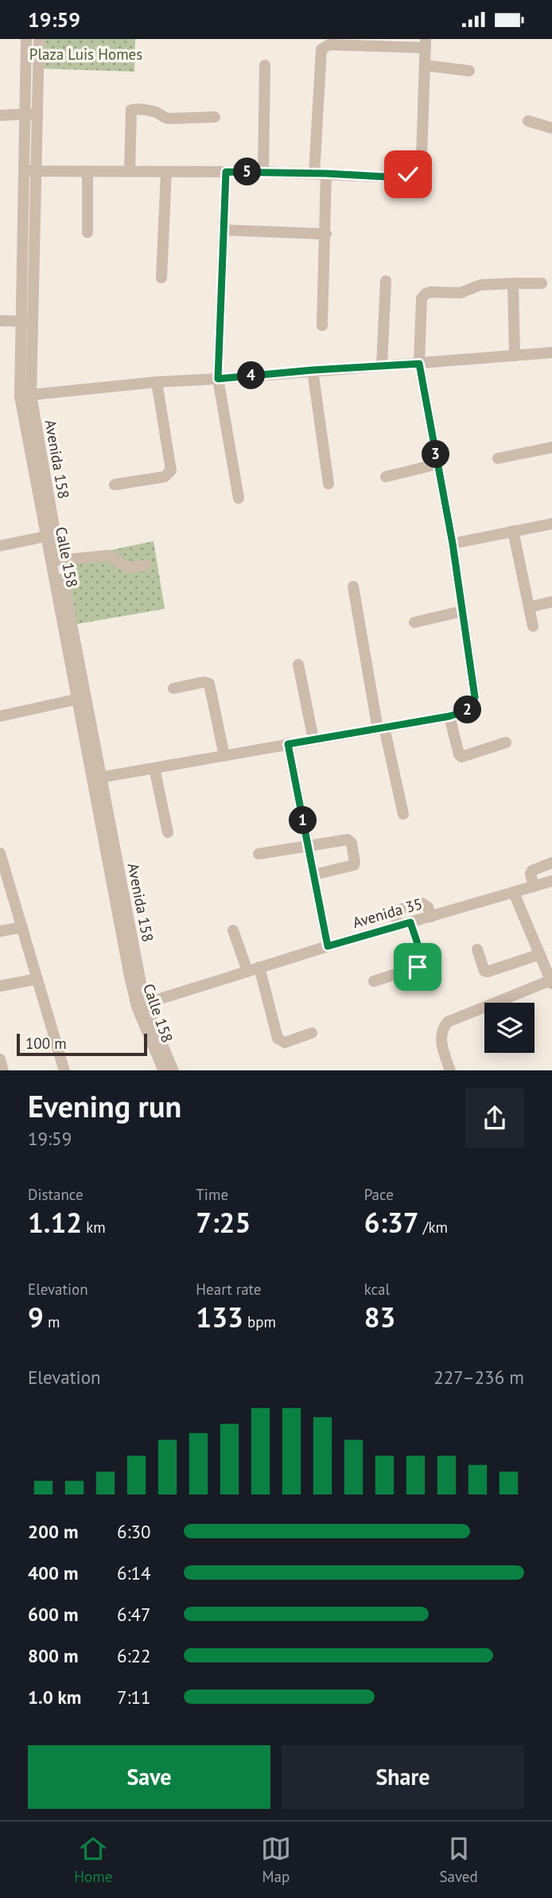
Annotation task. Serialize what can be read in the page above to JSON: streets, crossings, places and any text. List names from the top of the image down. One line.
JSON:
{"streets":{"street":["Avenida 158","Calle 158","Avenida 35"]},"crossings":[["Avenida 158","Calle 158"],["Avenida 158","Avenida 35"],["Calle 158","Avenida 35"]],"parks":["Plaza Luis Homes"],"scale_bar":"100 m","page":{"status":"19:59","pins":["5","4","3","2","1"],"scale":"100 m","heading":["Evening run","19:59"],"stats":[["Distance","1.12 km"],["Time","7:25"],["Pace","6:37 /km"],["Elevation","9 m"],["Heart rate","133 bpm"],["kcal","83"]],"chart":["Elevation","227–236 m"],"list":[{"name":"200 m","note":"6:30"},{"name":"400 m","note":"6:14"},{"name":"600 m","note":"6:47"},{"name":"800 m","note":"6:22"},{"name":"1.0 km","note":"7:11"}],"buttons":["Save","Share"],"tabs":["Home","Map","Saved"]}}
